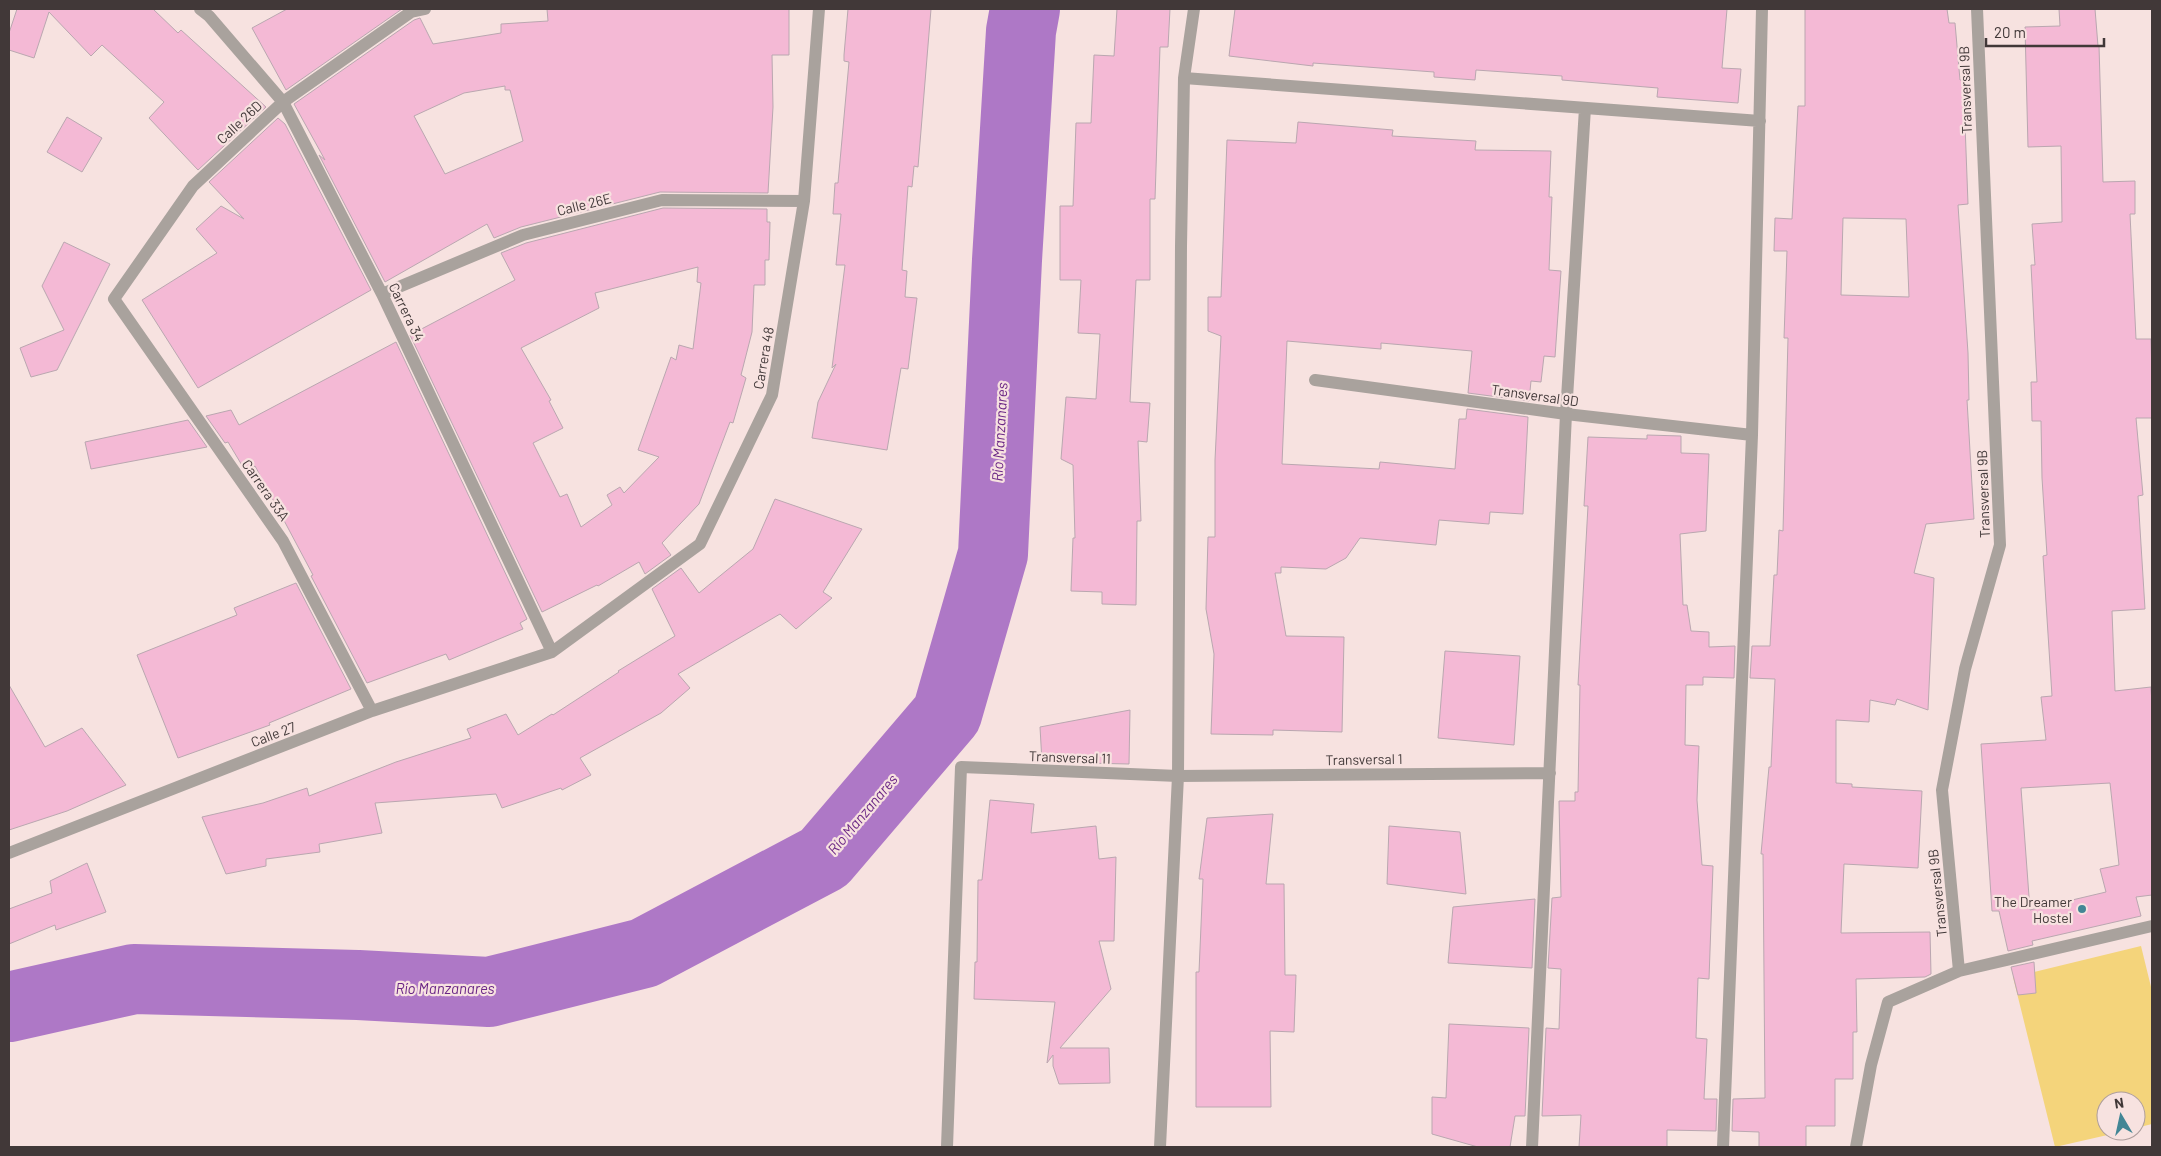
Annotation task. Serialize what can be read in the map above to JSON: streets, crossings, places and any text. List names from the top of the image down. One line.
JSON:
{"streets":{"street":["Transversal 9B","Calle 26D","Calle 26E","Carrera 34","Carrera 48","Transversal 9D","Carrera 33A","Calle 27","Transversal 11","Transversal 1"]},"crossings":[["Calle 26D","Carrera 34"],["Calle 26D","Carrera 33A"],["Calle 26E","Carrera 34"],["Calle 26E","Carrera 48"],["Carrera 34","Carrera 48"],["Carrera 34","Calle 27"],["Carrera 48","Calle 27"],["Carrera 33A","Calle 27"],["Transversal 11","Transversal 1"]],"water":["Río Manzanares"],"places":["The Dreamer Hostel"],"scale_bar":"20 m","north":"top"}
